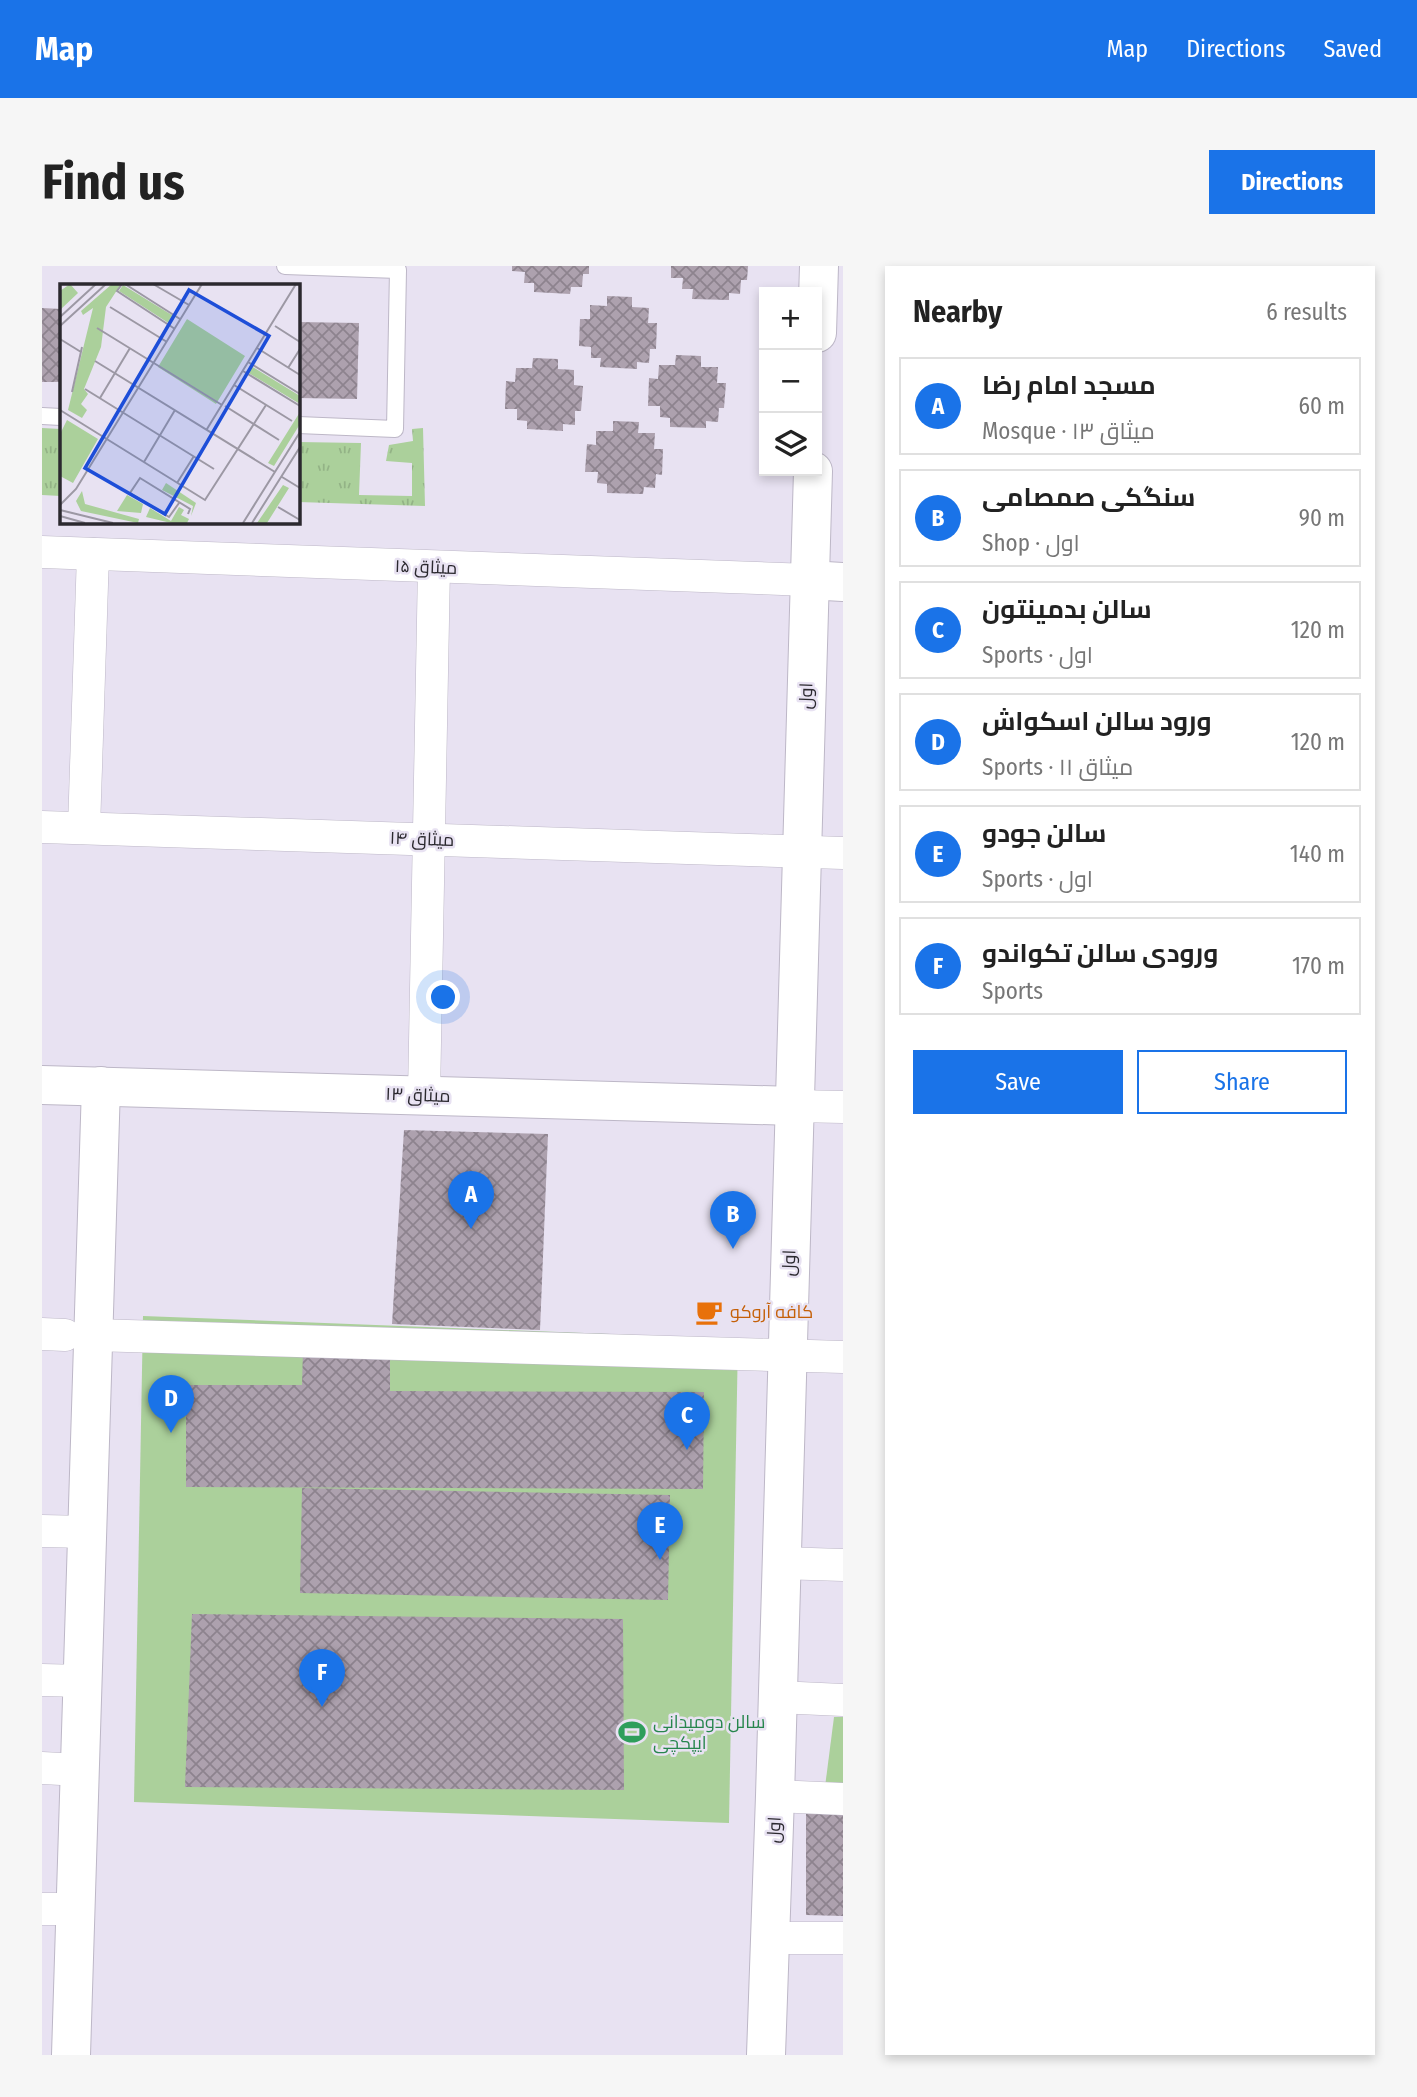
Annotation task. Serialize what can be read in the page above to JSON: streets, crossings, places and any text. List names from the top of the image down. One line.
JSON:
{"streets":{"street":["میثاق ۱۵","اول","میثاق ۱۴","میثاق ۱۳"]},"crossings":[["میثاق ۱۵","اول"],["اول","میثاق ۱۴"],["اول","میثاق ۱۳"]],"places":{"cafe":["کافه آروکو"],"sports":["سالن دومیدانی ایپکچی"]},"page":{"header":"Map","nav":["Map","Directions","Saved"],"buttons":["Directions",["Save","Share"]],"title":"Find us","heading":["Nearby","6 results"],"map_buttons":["+","−"],"list":[{"mark":"A","name":"مسجد امام رضا","note":"Mosque · میثاق ۱۳","value":"60 m"},{"mark":"B","name":"سنگکی صمصامی","note":"Shop · اول","value":"90 m"},{"mark":"C","name":"سالن بدمینتون","note":"Sports · اول","value":"120 m"},{"mark":"D","name":"ورود سالن اسکواش","note":"Sports · میثاق ۱۱","value":"120 m"},{"mark":"E","name":"سالن جودو","note":"Sports · اول","value":"140 m"},{"mark":"F","name":"ورودی سالن تکواندو","note":"Sports","value":"170 m"}],"pins":["A","B","D","C","E","F"]}}
